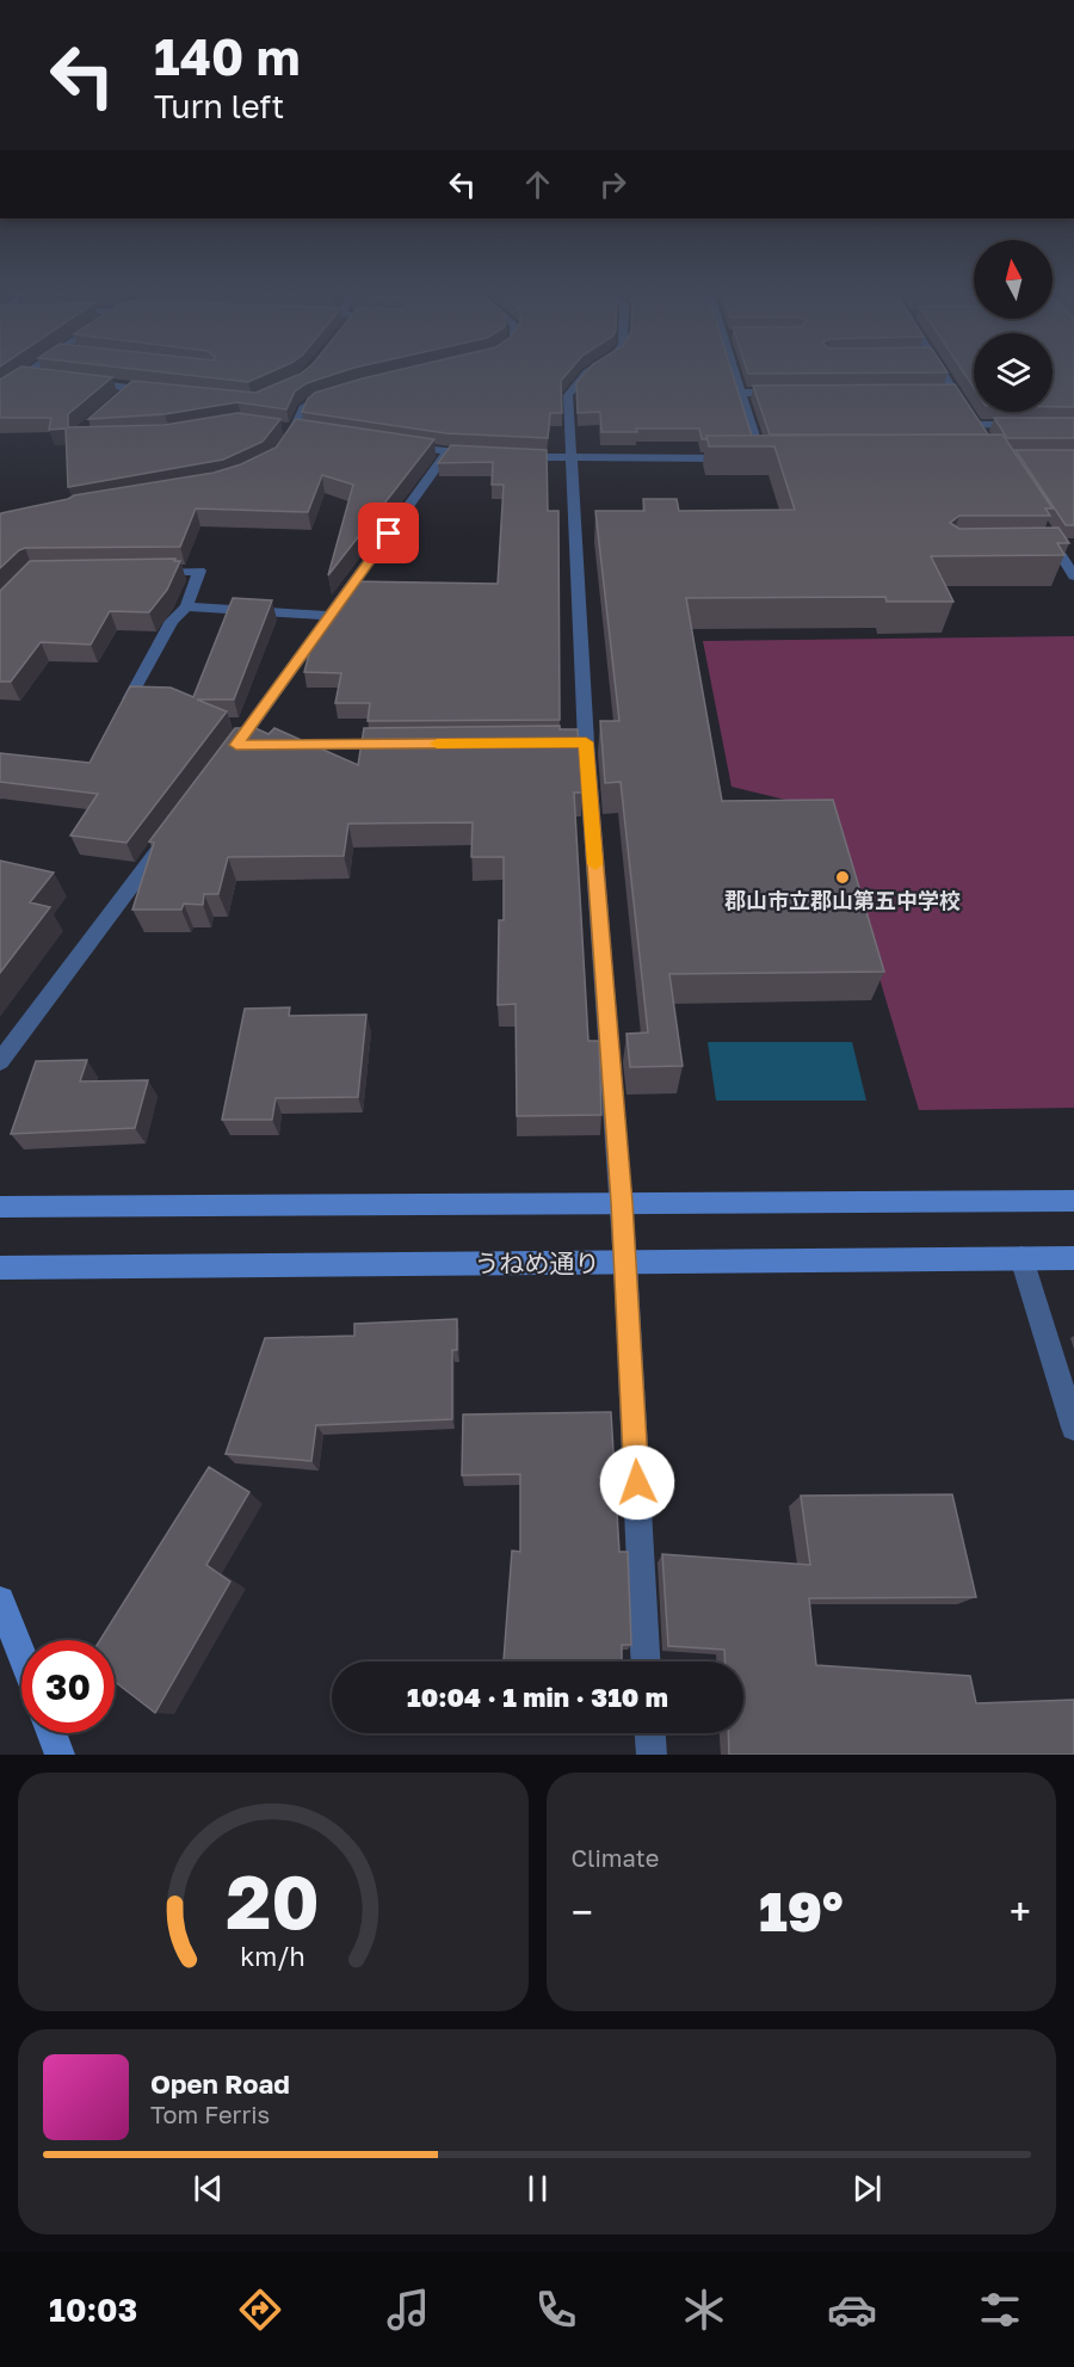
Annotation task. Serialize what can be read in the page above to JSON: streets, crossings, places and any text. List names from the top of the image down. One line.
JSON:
{"streets":{"street":["うねめ通り"]},"places":["郡山市立郡山第五中学校"],"north":"top","page":{"turn":["140 m","Turn left"],"limit":"30","trip":"10:04 · 1 min · 310 m","tile":"Climate","heat":["−","19°","+"],"song":["Open Road","Tom Ferris"],"tabs":"10:03","gauge":["20","km/h"]}}
